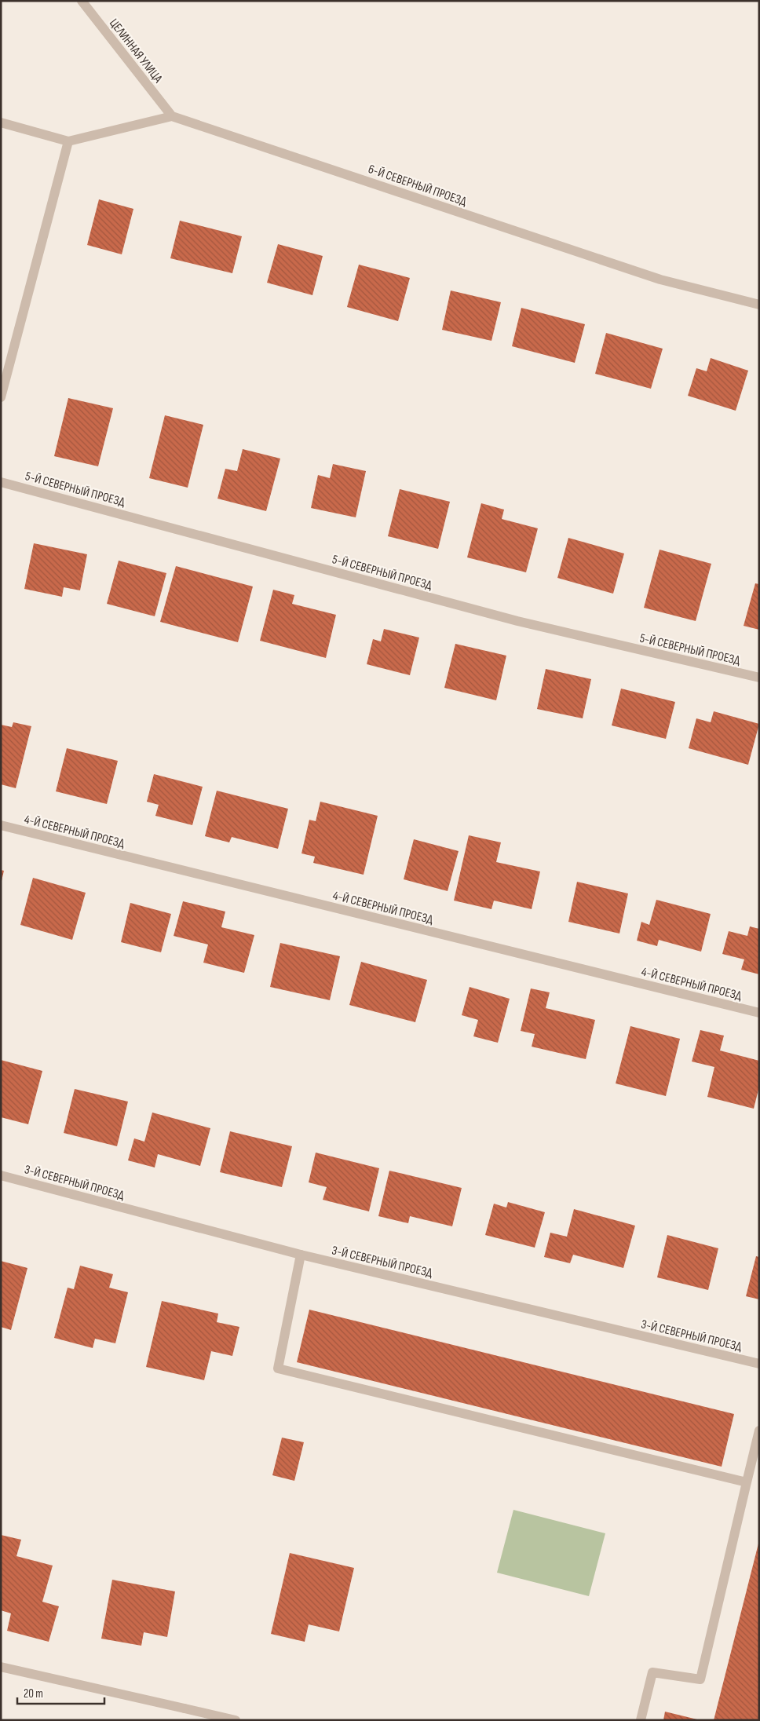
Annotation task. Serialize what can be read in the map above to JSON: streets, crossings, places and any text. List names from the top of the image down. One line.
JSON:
{"streets":{"street":["ЦЕЛИННАЯ УЛИЦА","6-Й СЕВЕРНЫЙ ПРОЕЗД","5-Й СЕВЕРНЫЙ ПРОЕЗД","4-Й СЕВЕРНЫЙ ПРОЕЗД","3-Й СЕВЕРНЫЙ ПРОЕЗД"]},"crossings":[["ЦЕЛИННАЯ УЛИЦА","6-Й СЕВЕРНЫЙ ПРОЕЗД"]],"scale_bar":"20 m"}
